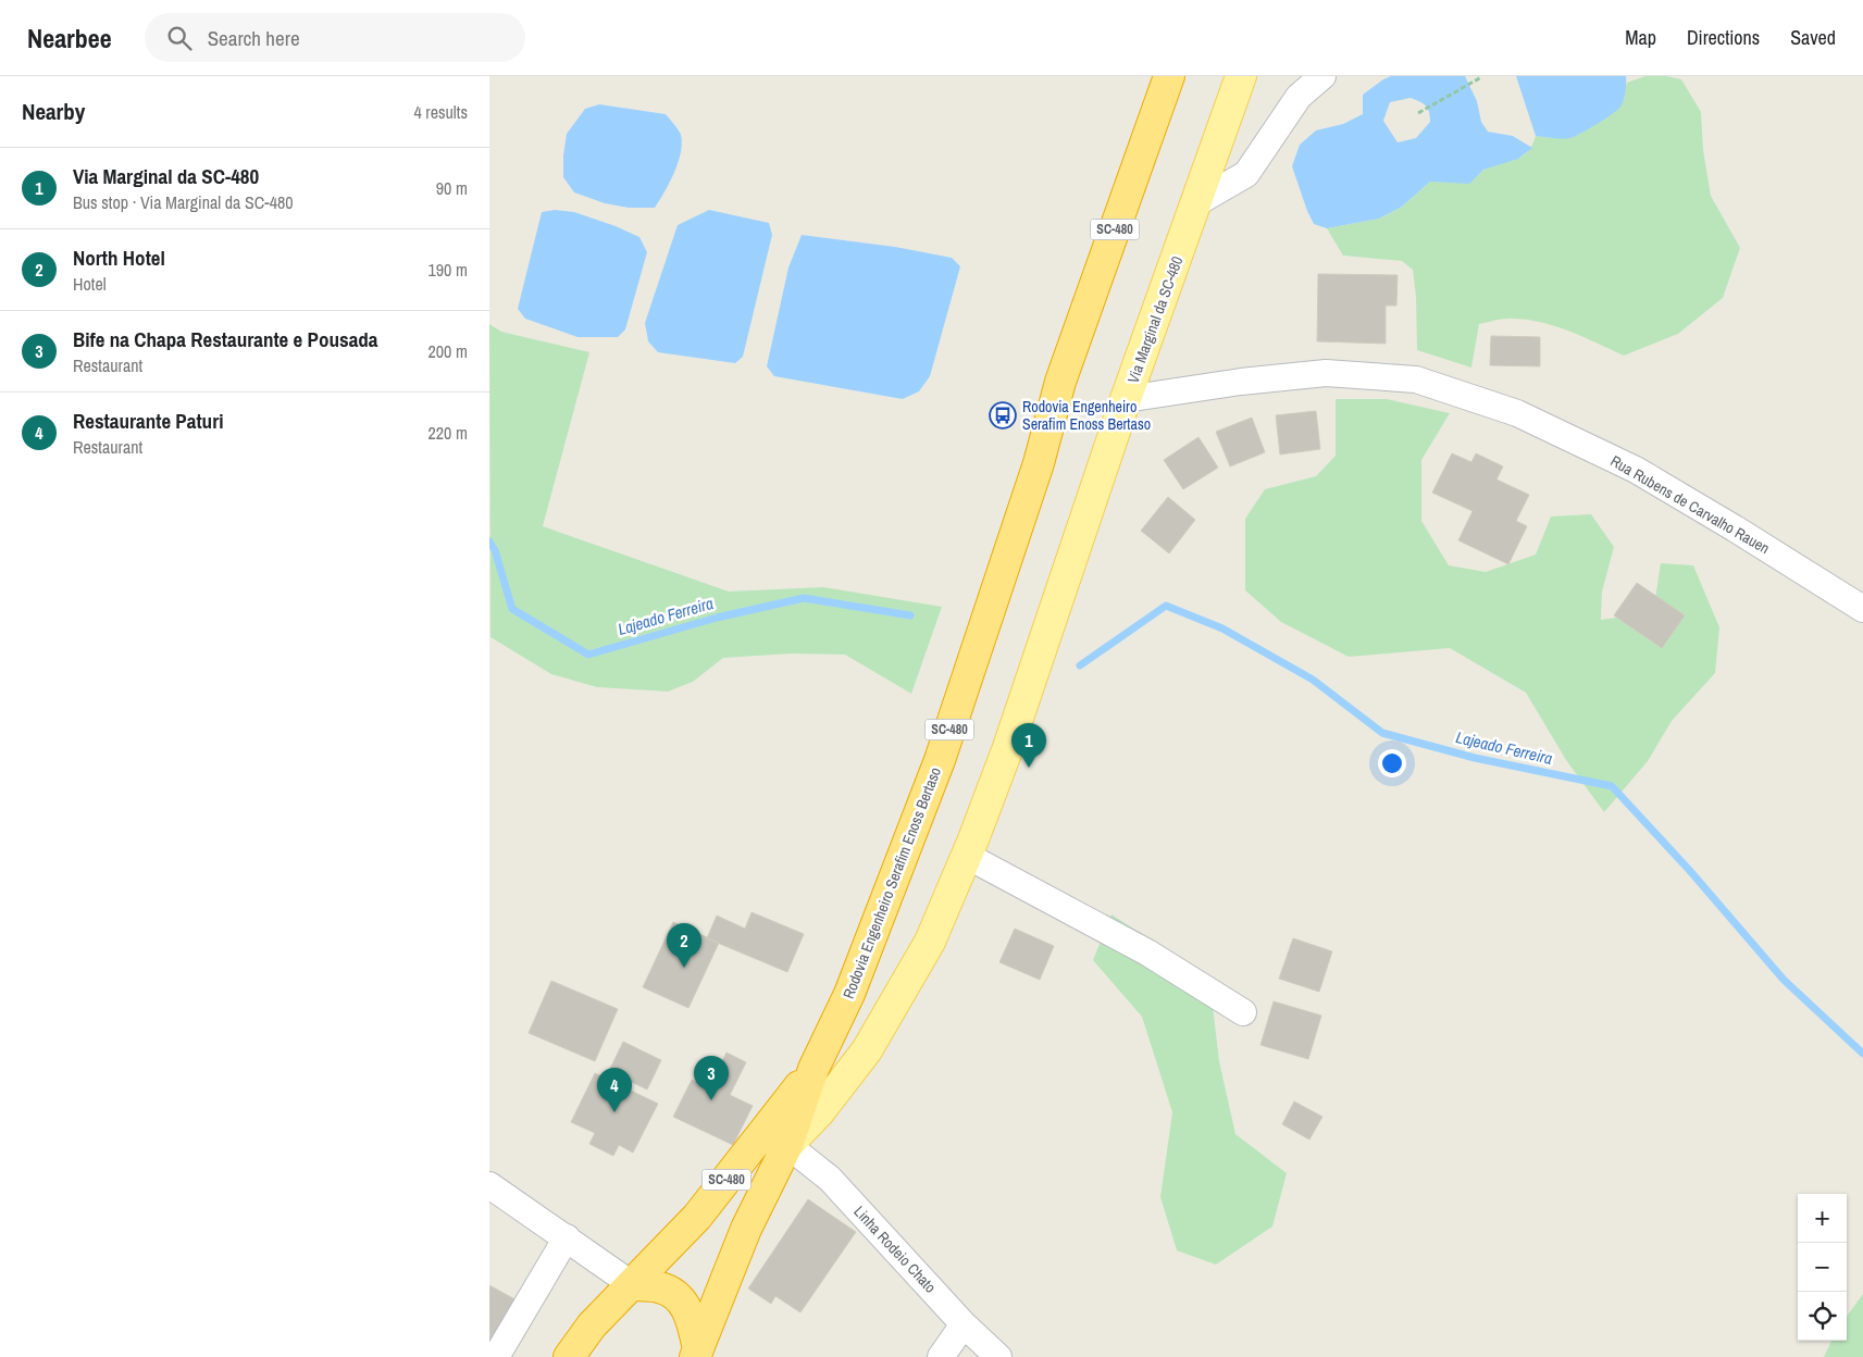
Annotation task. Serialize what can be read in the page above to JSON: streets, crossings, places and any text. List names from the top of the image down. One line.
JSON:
{"streets":{"highway":["SC-480","Rodovia Engenheiro Serafim Enoss Bertaso"],"main road":["Via Marginal da SC-480"],"street":["Rua Rubens de Carvalho Rauen","Linha Rodeio Chato"]},"crossings":[["Via Marginal da SC-480","Rua Rubens de Carvalho Rauen"],["Via Marginal da SC-480","Rodovia Engenheiro Serafim Enoss Bertaso"],["Via Marginal da SC-480","Linha Rodeio Chato"],["Rodovia Engenheiro Serafim Enoss Bertaso","Linha Rodeio Chato"]],"water":["Lajeado Ferreira"],"places":{"bus stop":["Rodovia Engenheiro Serafim Enoss Bertaso"]},"page":{"header":"Nearbee","search":"Search here","nav":["Map","Directions","Saved"],"heading":["Nearby","4 results"],"list":[{"mark":"1","name":"Via Marginal da SC-480","note":"Bus stop · Via Marginal da SC-480","value":"90 m"},{"mark":"2","name":"North Hotel","note":"Hotel","value":"190 m"},{"mark":"3","name":"Bife na Chapa Restaurante e Pousada","note":"Restaurant","value":"200 m"},{"mark":"4","name":"Restaurante Paturi","note":"Restaurant","value":"220 m"}],"pins":["1","2","3","4"],"map_buttons":["+","−"]}}
